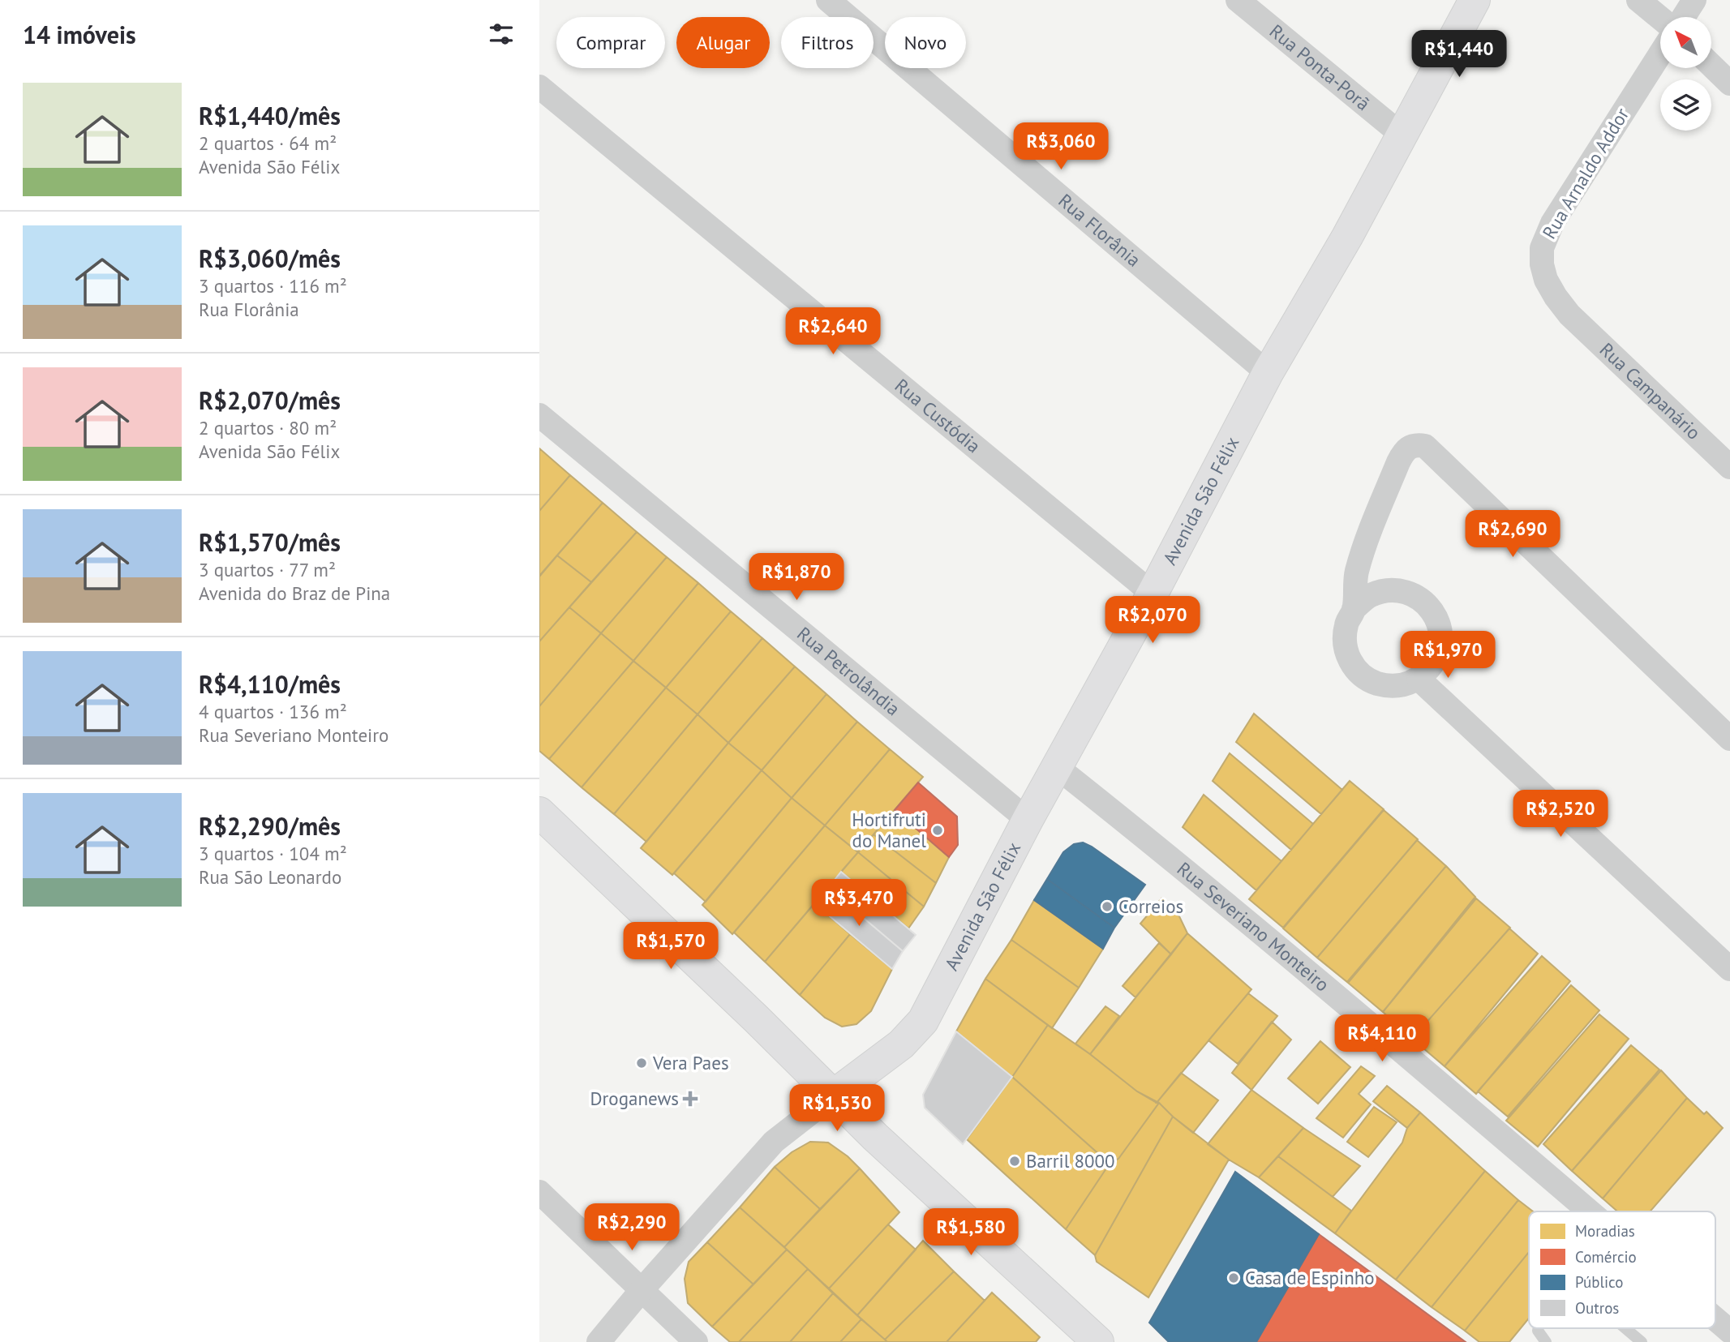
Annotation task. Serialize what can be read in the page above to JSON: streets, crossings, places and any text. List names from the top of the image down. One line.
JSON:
{"streets":{"street":["Rua Ponta-Porã","Rua Arnaldo Addor","Rua Florânia","Rua Campanário","Rua Custódia","Avenida São Félix","Rua Petrolândia","Rua Severiano Monteiro"]},"crossings":[["Rua Ponta-Porã","Avenida São Félix"],["Rua Arnaldo Addor","Rua Campanário"],["Rua Florânia","Avenida São Félix"],["Rua Custódia","Avenida São Félix"],["Avenida São Félix","Rua Petrolândia"],["Avenida São Félix","Rua Severiano Monteiro"]],"places":{"other":["Hortifruti do Manel","Correios","Vera Paes","Barril 8000","Casa de Espinho"],"health":["Droganews"]},"legend":["Moradias","Comércio","Público","Outros"],"north":"top left","page":{"heading":"14 imóveis","chip":["Comprar","Alugar","Filtros","Novo"],"price":["R$1,440","R$3,060","R$2,640","R$2,690","R$1,870","R$2,070","R$1,970","R$2,520","R$3,470","R$1,570","R$4,110","R$1,530","R$2,290","R$1,580"],"list":[{"name":"R$1,440/mês","note":"2 quartos · 64 m² · Avenida São Félix"},{"name":"R$3,060/mês","note":"3 quartos · 116 m² · Rua Florânia"},{"name":"R$2,070/mês","note":"2 quartos · 80 m² · Avenida São Félix"},{"name":"R$1,570/mês","note":"3 quartos · 77 m² · Avenida do Braz de Pina"},{"name":"R$4,110/mês","note":"4 quartos · 136 m² · Rua Severiano Monteiro"},{"name":"R$2,290/mês","note":"3 quartos · 104 m² · Rua São Leonardo"}]}}
